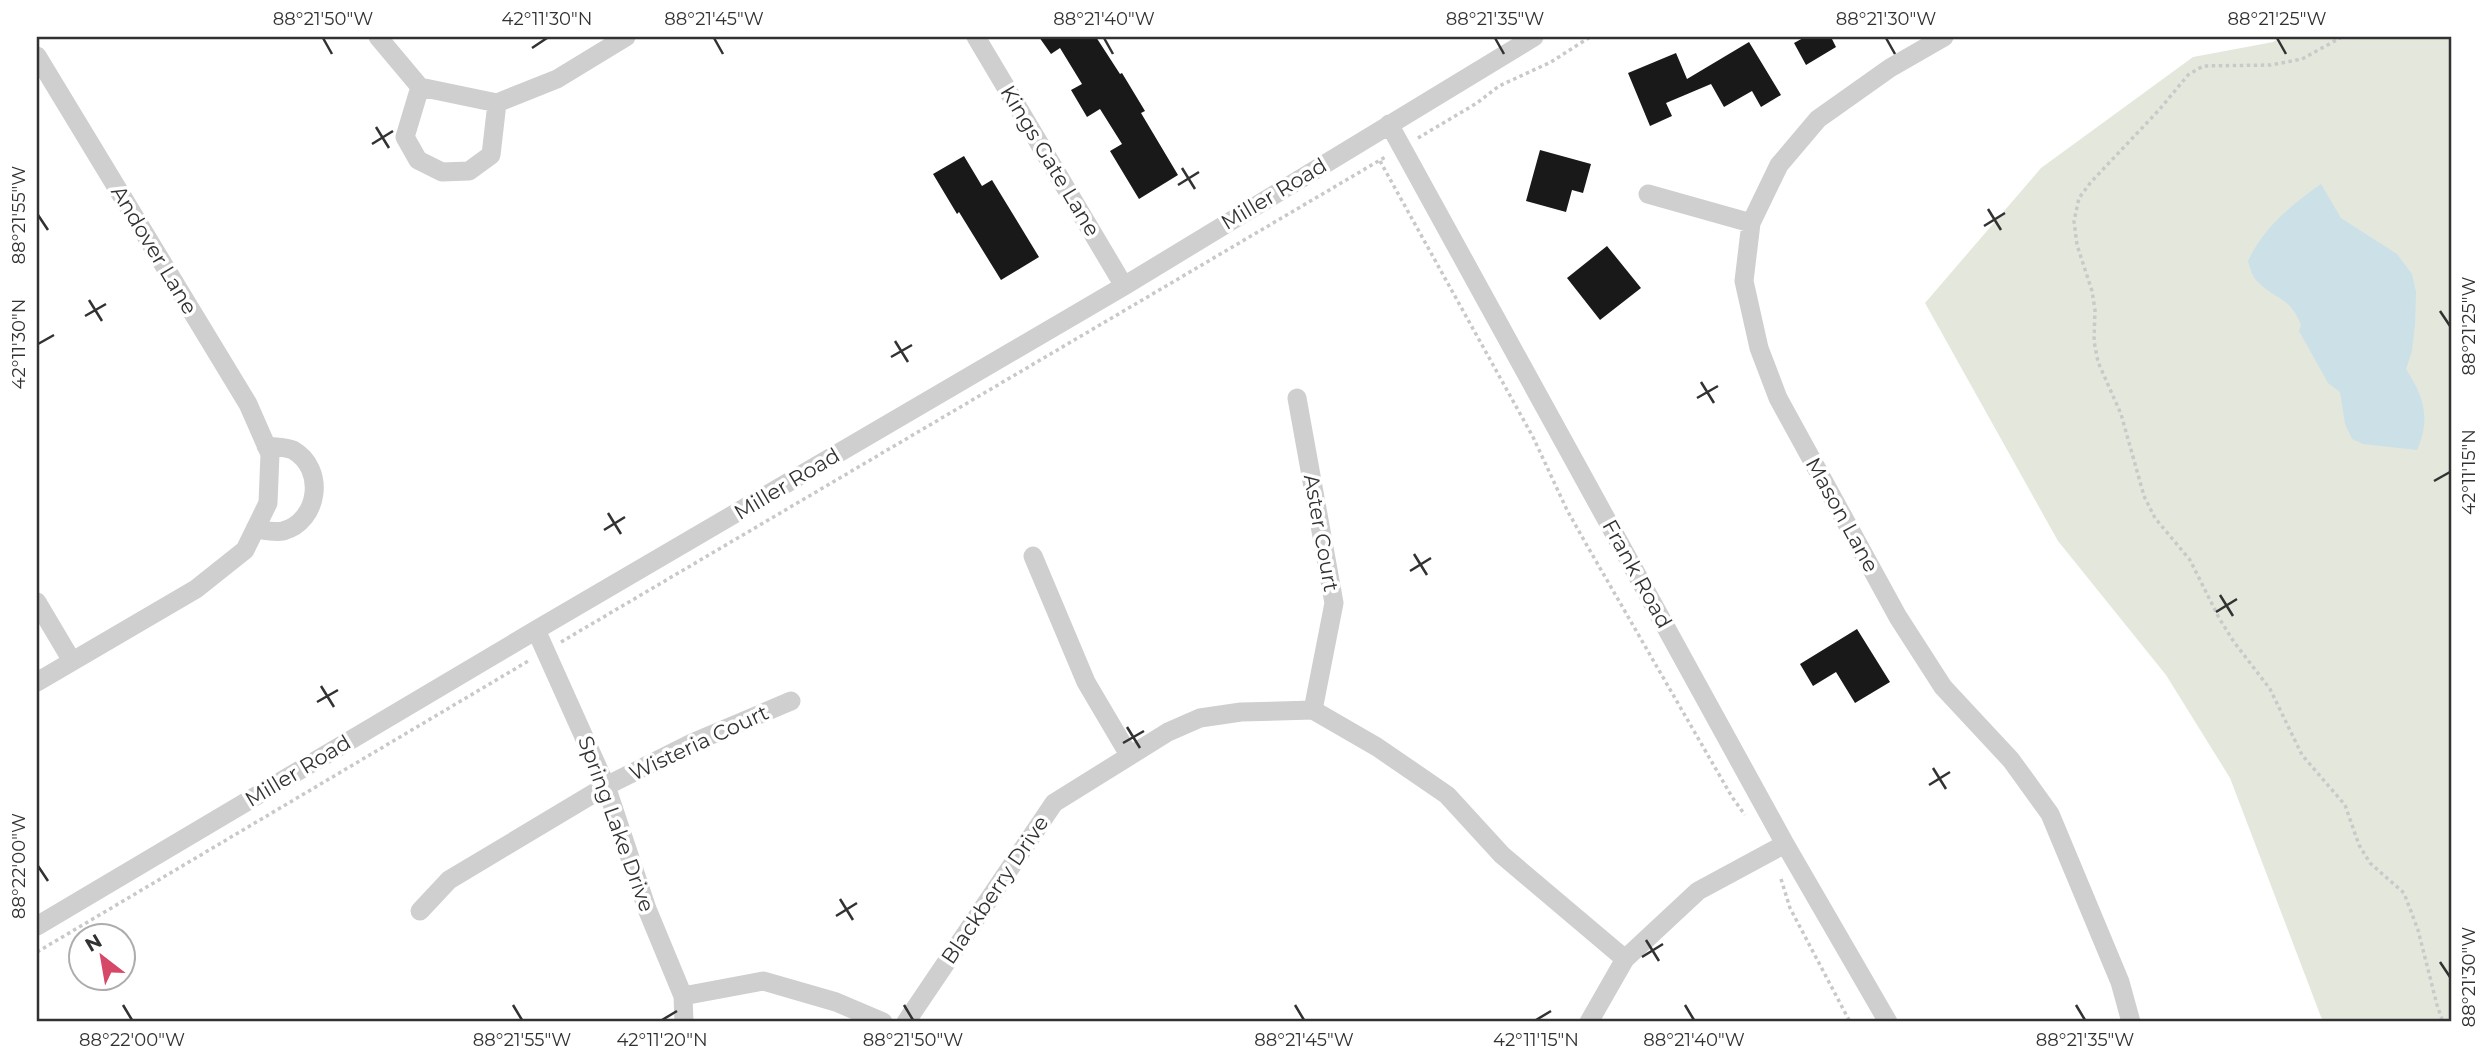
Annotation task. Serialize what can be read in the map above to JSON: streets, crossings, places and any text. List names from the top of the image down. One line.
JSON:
{"streets":{"street":["Kings Gate Lane","Miller Road","Andover Lane","Mason Lane","Aster Court","Frank Road","Wisteria Court","Spring Lake Drive","Blackberry Drive"]},"crossings":[["Kings Gate Lane","Miller Road"],["Miller Road","Frank Road"],["Miller Road","Spring Lake Drive"],["Aster Court","Blackberry Drive"],["Wisteria Court","Spring Lake Drive"]],"north":"top left","coordinates":["88°21'50\"W","42°11'30\"N","88°21'45\"W","88°21'40\"W","88°21'35\"W","88°21'30\"W","88°21'25\"W","88°21'55\"W","42°11'15\"N","88°22'00\"W","42°11'20\"N"]}
